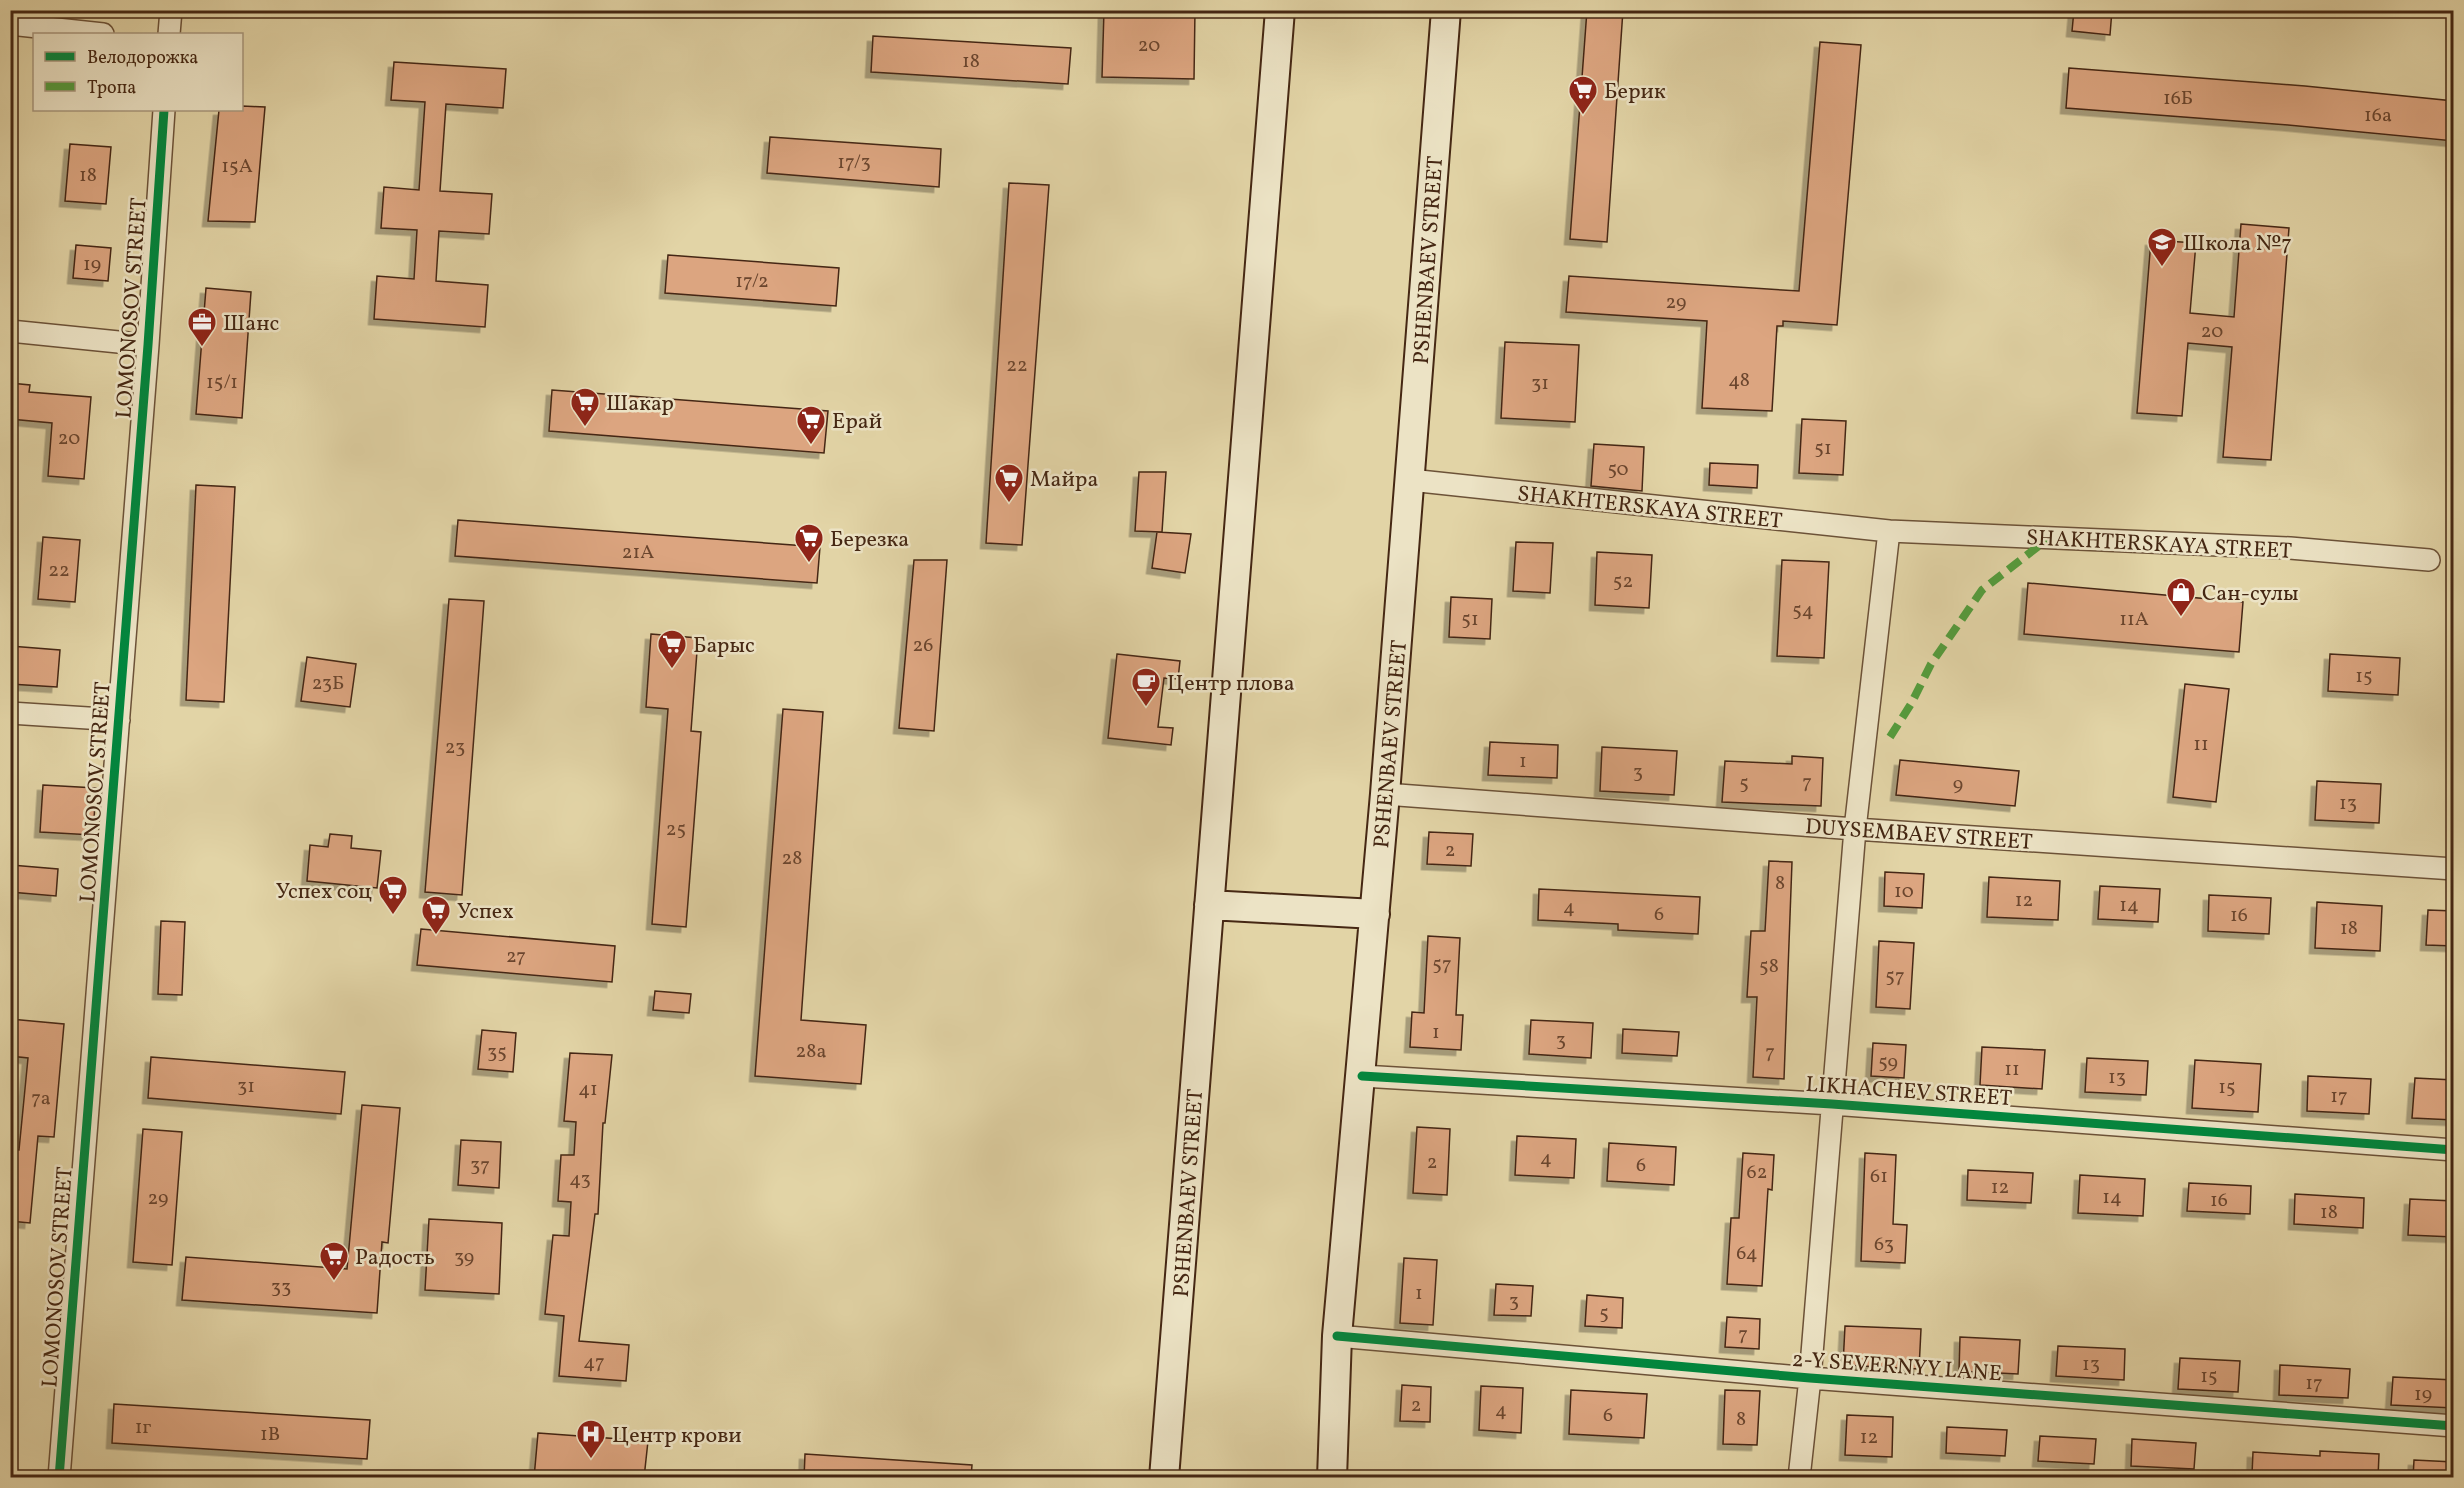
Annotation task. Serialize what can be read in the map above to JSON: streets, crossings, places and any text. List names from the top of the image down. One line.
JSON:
{"streets":{"main road":["PSHENBAEV STREET"],"street":["LOMONOSOV STREET","SHAKHTERSKAYA STREET","DUYSEMBAEV STREET","LIKHACHEV STREET","2-Y SEVERNYY LANE"]},"crossings":[["PSHENBAEV STREET","SHAKHTERSKAYA STREET"],["PSHENBAEV STREET","DUYSEMBAEV STREET"],["PSHENBAEV STREET","LIKHACHEV STREET"],["PSHENBAEV STREET","2-Y SEVERNYY LANE"]],"places":{"supermarket":["Берик","Шакар","Ерай","Майра","Березка","Барыс","Успех соц","Успех","Радость"],"school or university":["Школа №7"],"office":["Шанс"],"shop":["Сан-сулы"],"cafe":["Центр плова"],"hospital":["Центр крови"]},"house_numbers":["20","18","16Б","16а","17/3","15А","18","19","17/2","29","20","22","48","15/1","31","20","51","50","21А","22","52","54","51","11А","26","15","23Б","11","23","1","3","7","5","9","13","25","2","28","8","10","12","14","4","6","16","18","27","57","58","57","1","3","28а","35","7","59","11","13","31","15","41","17","7а","4","2","37","6","62","61","43","12","14","29","16","18","63","64","39","33","1","3","5","7","47","13","15","17","19","2","4","6","8","1г","1В","12"],"legend":["Велодорожка","Тропа"]}
